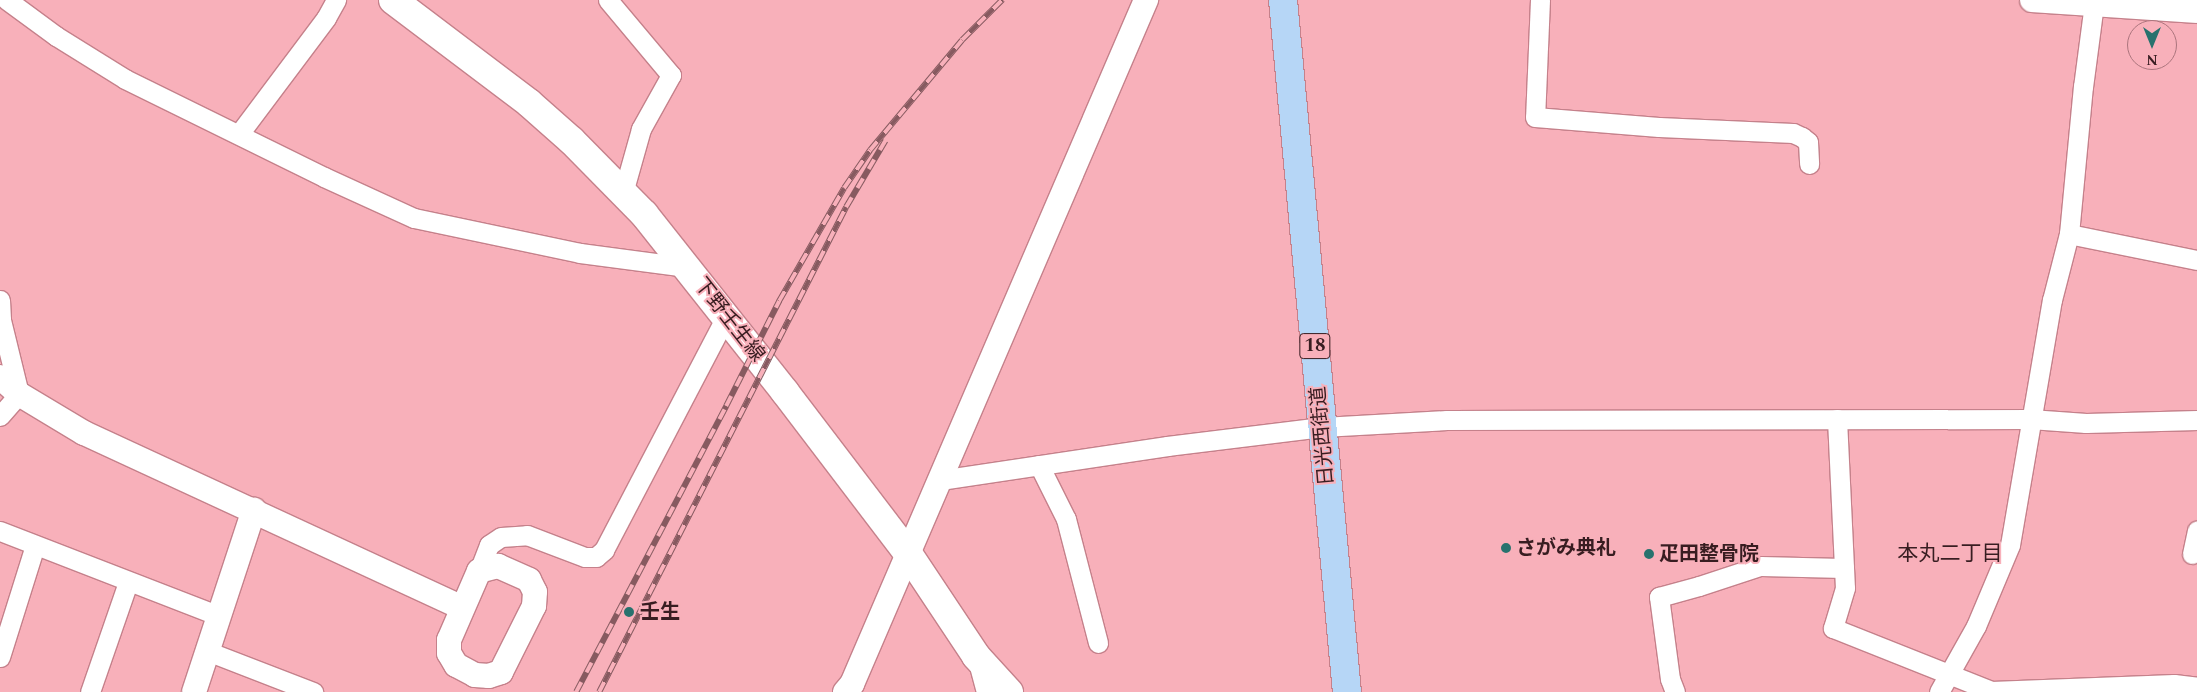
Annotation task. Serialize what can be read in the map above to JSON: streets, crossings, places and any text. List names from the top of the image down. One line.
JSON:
{"streets":{"main road":["下野壬生線","18","日光西街道"]},"districts":["本丸二丁目"],"places":["さがみ典礼","疋田整骨院","壬生"],"north":"bottom"}
